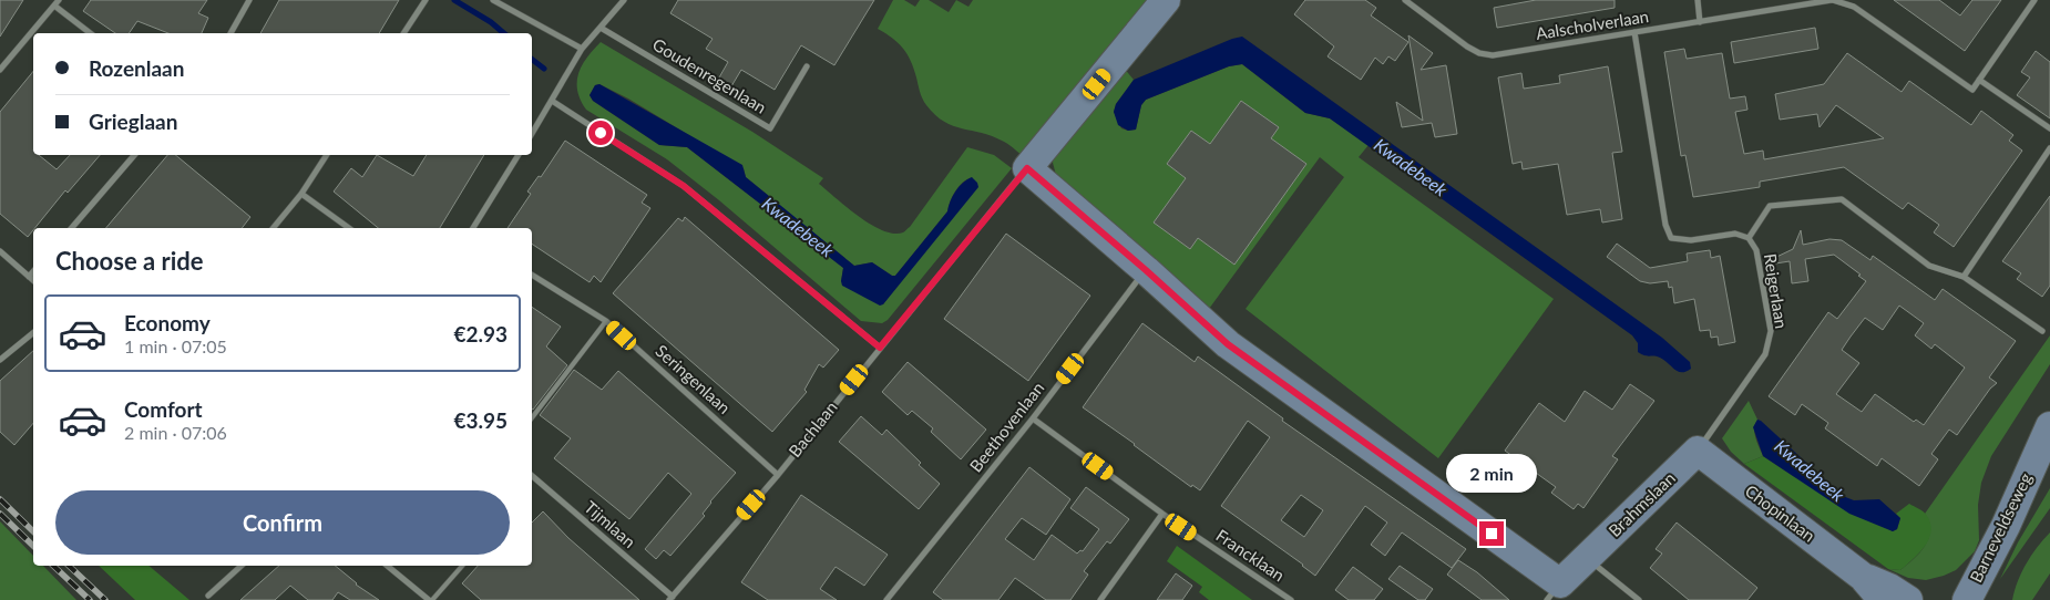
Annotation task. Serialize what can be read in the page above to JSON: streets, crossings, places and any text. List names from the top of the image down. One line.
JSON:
{"streets":{"street":["Aalscholverlaan","Goudenregenlaan","Reigerlaan","Seringenlaan","Beethovenlaan","Bachlaan","Brahmslaan","Chopinlaan","Tijmlaan","Barneveldseweg","Francklaan"]},"crossings":[["Aalscholverlaan","Reigerlaan"],["Reigerlaan","Brahmslaan"],["Reigerlaan","Chopinlaan"],["Seringenlaan","Bachlaan"],["Beethovenlaan","Francklaan"],["Bachlaan","Tijmlaan"],["Brahmslaan","Chopinlaan"]],"water":["Kwadebeek"],"page":{"banner":["Rozenlaan","Grieglaan"],"heading":"Choose a ride","list":[{"name":"Economy","note":"1 min · 07:05","value":"€2.93"},{"name":"Comfort","note":"2 min · 07:06","value":"€3.95"}],"bubble":"2 min","buttons":"Confirm"}}
